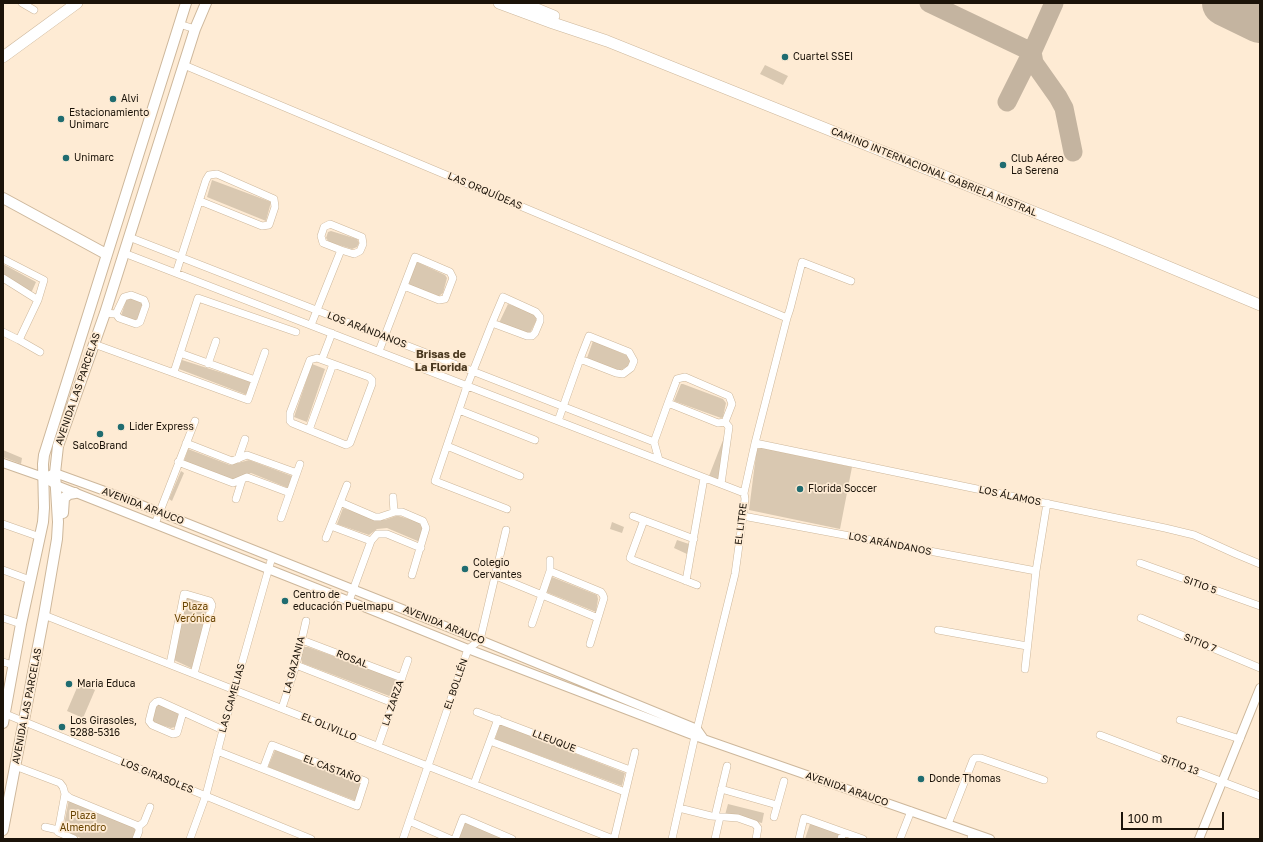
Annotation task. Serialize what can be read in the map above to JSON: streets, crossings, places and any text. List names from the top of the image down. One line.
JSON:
{"streets":{"main road":["CAMINO INTERNACIONAL GABRIELA MISTRAL","AVENIDA LAS PARCELAS"],"street":["LAS ORQUÍDEAS","LOS ARÁNDANOS","LOS ÁLAMOS","AVENIDA ARAUCO","EL LITRE","SITIO 5","SITIO 7","ROSAL","LA GAZANIA","EL BOLLÉN","LAS CAMELIAS","LA ZARZA","EL OLIVILLO","LLEUQUE","SITIO 13","EL CASTAÑO","LOS GIRASOLES"]},"crossings":[["LAS ORQUÍDEAS","AVENIDA LAS PARCELAS"],["LAS ORQUÍDEAS","EL LITRE"],["LOS ARÁNDANOS","AVENIDA LAS PARCELAS"],["LOS ARÁNDANOS","EL LITRE"],["AVENIDA LAS PARCELAS","AVENIDA ARAUCO"],["AVENIDA LAS PARCELAS","EL OLIVILLO"],["AVENIDA LAS PARCELAS","LOS GIRASOLES"],["LOS ÁLAMOS","EL LITRE"],["AVENIDA ARAUCO","EL LITRE"],["AVENIDA ARAUCO","EL BOLLÉN"],["AVENIDA ARAUCO","LAS CAMELIAS"],["ROSAL","LA GAZANIA"],["ROSAL","LA ZARZA"],["LA GAZANIA","EL OLIVILLO"],["EL BOLLÉN","EL OLIVILLO"],["LAS CAMELIAS","EL OLIVILLO"],["LAS CAMELIAS","EL CASTAÑO"],["LAS CAMELIAS","LOS GIRASOLES"],["LA ZARZA","EL OLIVILLO"]],"districts":["Brisas de La Florida"],"parks":["Plaza Verónica","Plaza Almendro"],"places":["Cuartel SSEI","Alvi","Estacionamiento Unimarc","Unimarc","Club Aéreo La Serena","Lider Express","SalcoBrand","Florida Soccer","Colegio Cervantes","Centro de educación Puelmapu","Maria Educa","Los Girasoles, 5288-5316","Donde Thomas"],"scale_bar":"100 m"}
